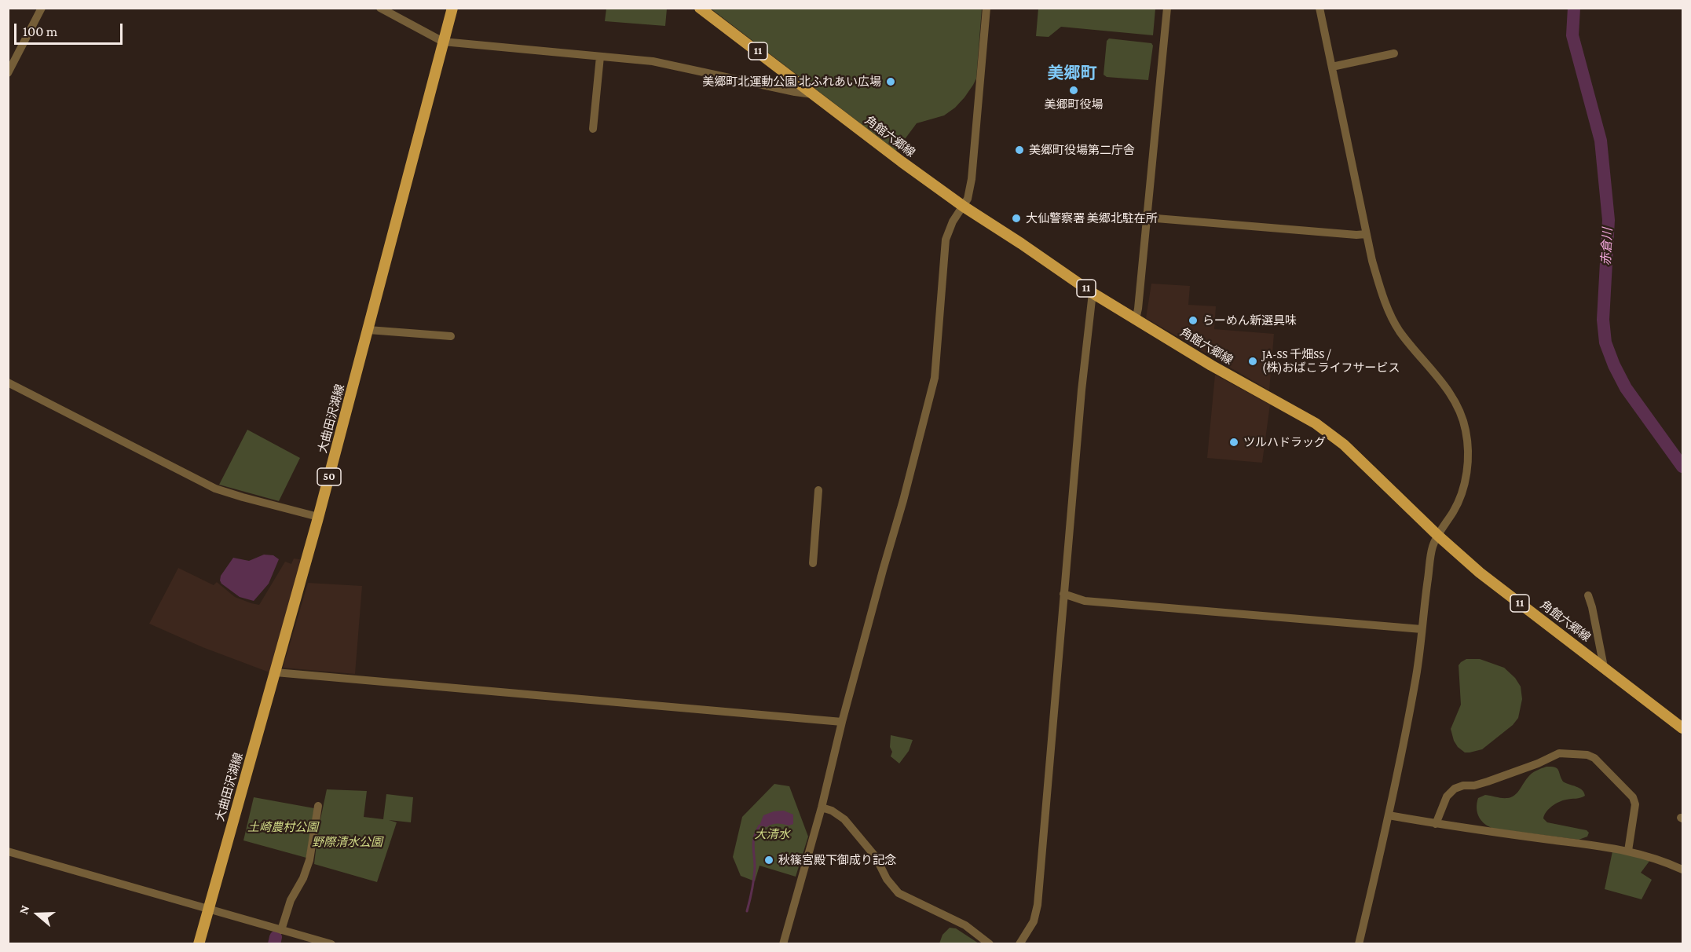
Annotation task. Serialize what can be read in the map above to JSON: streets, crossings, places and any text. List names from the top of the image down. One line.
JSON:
{"streets":{"main road":["11","角館六郷線","大曲田沢湖線","50"]},"districts":["美郷町"],"water":["赤倉川"],"parks":["土崎農村公園","大清水","野際清水公園"],"places":["美郷町北運動公園 北ふれあい広場","美郷町役場","美郷町役場第二庁舎","大仙警察署 美郷北駐在所","らーめん新選具味","JA-SS 千畑SS / (株)おばこライフサービス","ツルハドラッグ","秋篠宮殿下御成り記念"],"scale_bar":"100 m","north":"left"}
